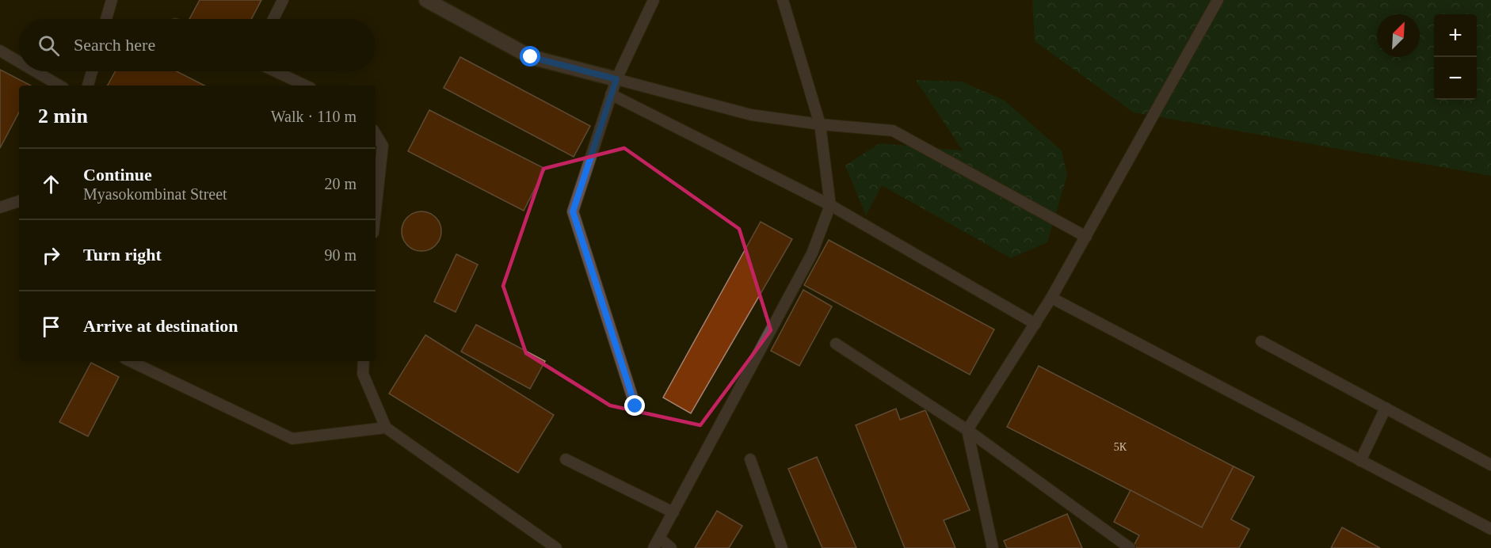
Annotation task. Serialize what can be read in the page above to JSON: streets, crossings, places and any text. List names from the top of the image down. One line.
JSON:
{"house_numbers":["5К"],"north":"top right","page":{"map_buttons":["+","−"],"search":"Search here","heading":["2 min","Walk · 110 m"],"list":[["Continue","Myasokombinat Street","20 m"],["Turn right","90 m"],"Arrive at destination"]}}
